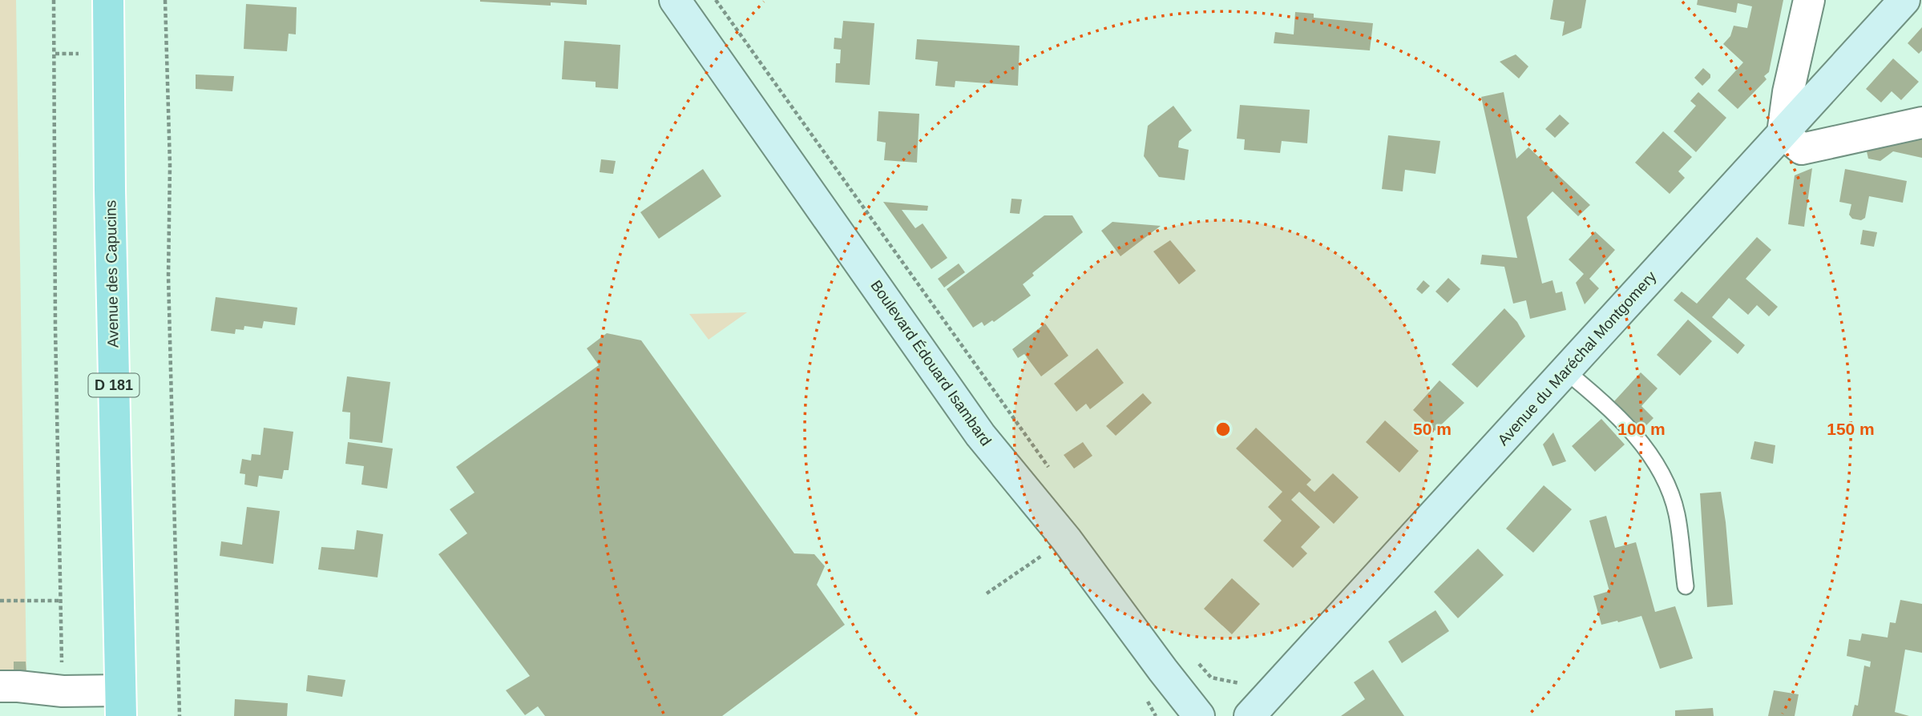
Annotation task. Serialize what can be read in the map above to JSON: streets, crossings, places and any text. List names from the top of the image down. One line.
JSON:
{"streets":{"main road":["Avenue des Capucins","Avenue du Maréchal Montgomery","Boulevard Édouard Isambard","D 181"]},"rings":["50 m","100 m","150 m"]}
